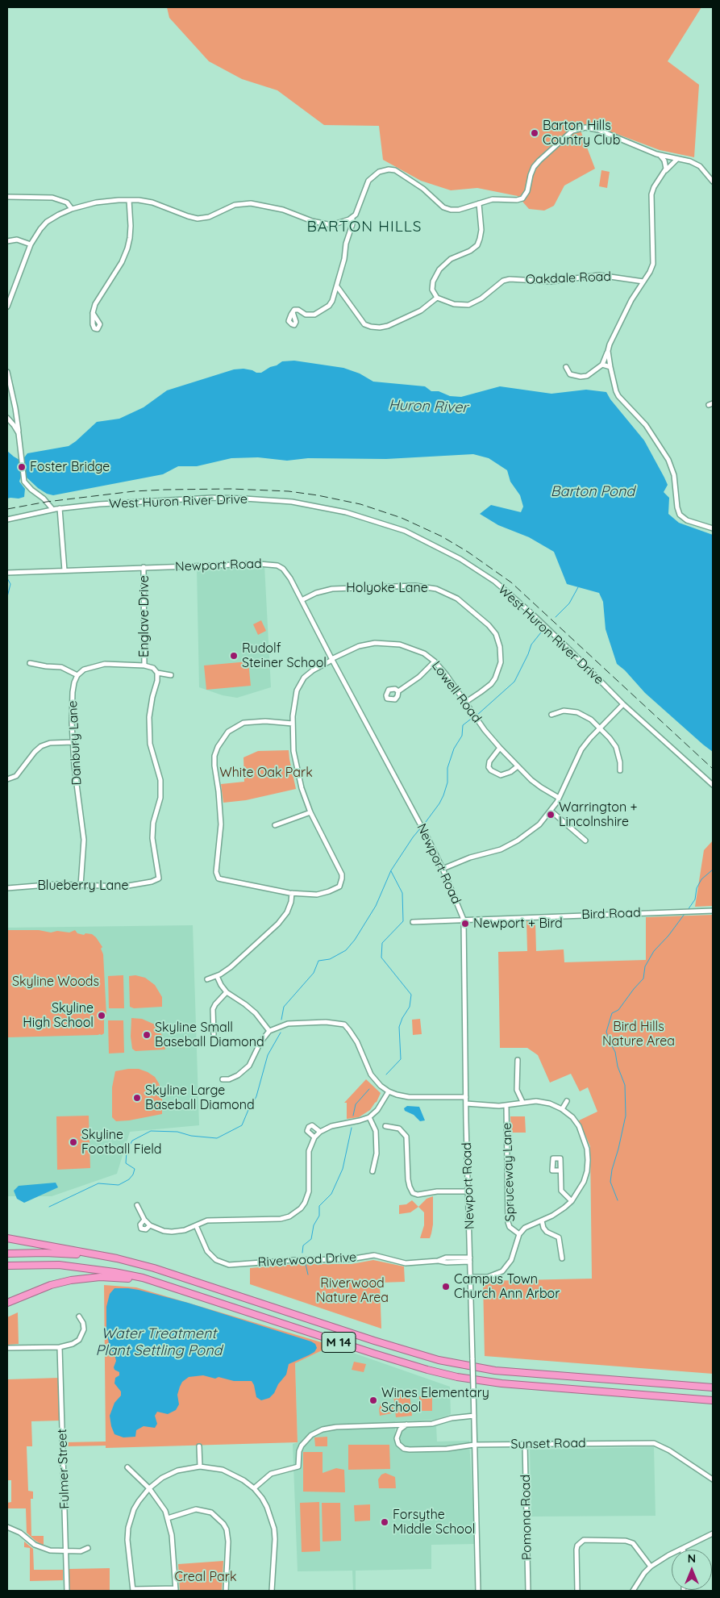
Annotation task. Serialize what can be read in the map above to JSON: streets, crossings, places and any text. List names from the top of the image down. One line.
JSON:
{"streets":{"highway":["M 14"],"street":["Oakdale Road","West Huron River Drive","Newport Road","Holyoke Lane","Englave Drive","Lowell Road","Danbury Lane","Blueberry Lane","Bird Road","Spruceway Lane","Riverwood Drive","Sunset Road","Fulmer Street","Pomona Road"]},"crossings":[["Newport Road","Holyoke Lane"],["Newport Road","Englave Drive"],["Newport Road","Lowell Road"],["Newport Road","Bird Road"],["Newport Road","Riverwood Drive"],["Newport Road","Sunset Road"],["Holyoke Lane","Lowell Road"],["Englave Drive","Blueberry Lane"],["Danbury Lane","Blueberry Lane"],["Sunset Road","Pomona Road"]],"districts":["BARTON HILLS"],"water":["Huron River","Barton Pond","Water Treatment Plant Settling Pond"],"parks":["White Oak Park","Skyline Woods","Bird Hills Nature Area","Riverwood Nature Area","Creal Park"],"places":["Barton Hills Country Club","Foster Bridge","Rudolf Steiner School","Warrington + Lincolnshire","Newport + Bird","Skyline High School","Skyline Small Baseball Diamond","Skyline Large Baseball Diamond","Skyline Football Field","Campus Town Church Ann Arbor","Wines Elementary School","Forsythe Middle School"],"north":"top"}
